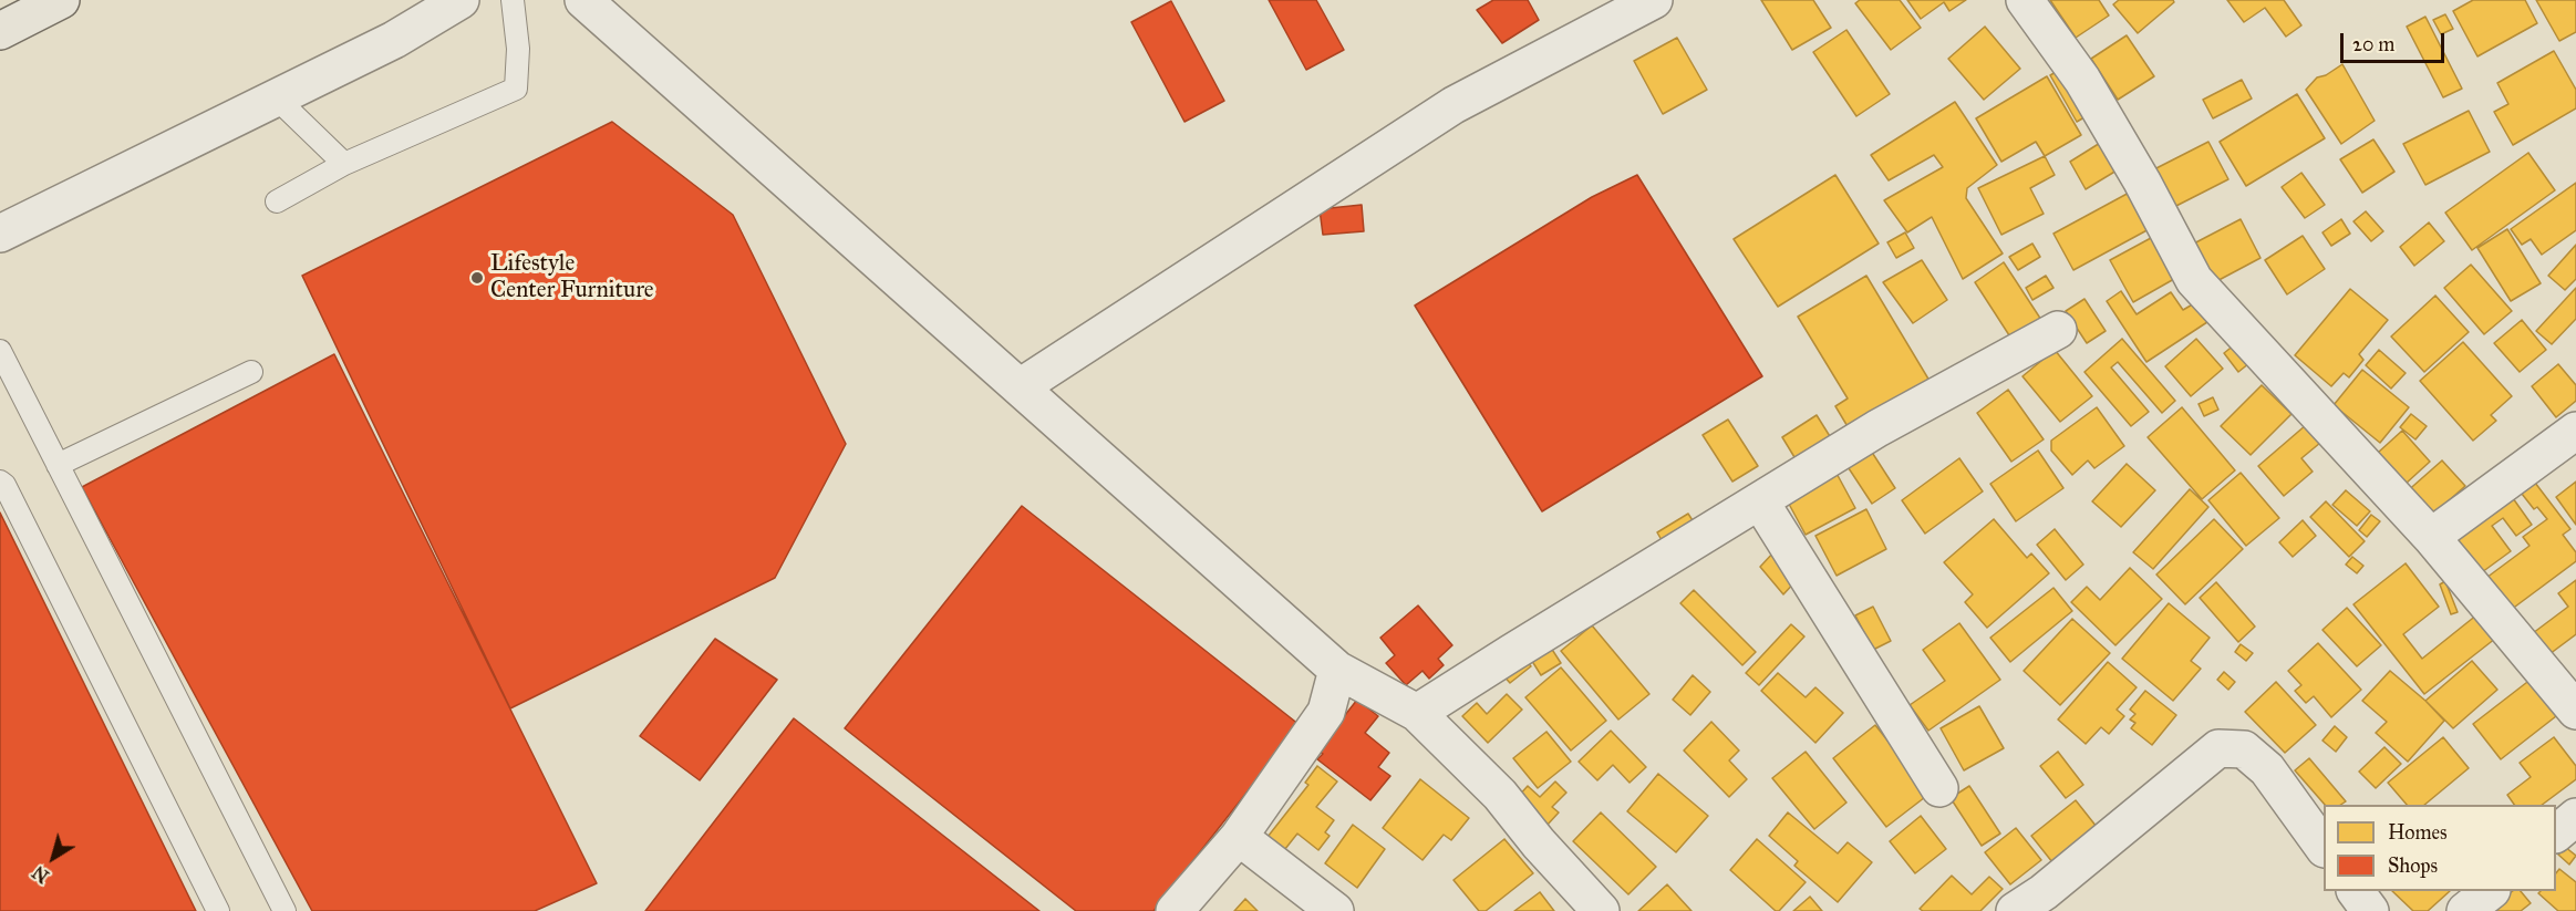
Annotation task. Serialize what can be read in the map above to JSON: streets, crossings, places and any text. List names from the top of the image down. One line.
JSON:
{"places":["Lifestyle Center Furniture"],"legend":["Homes","Shops"],"scale_bar":"20 m","north":"bottom left"}
